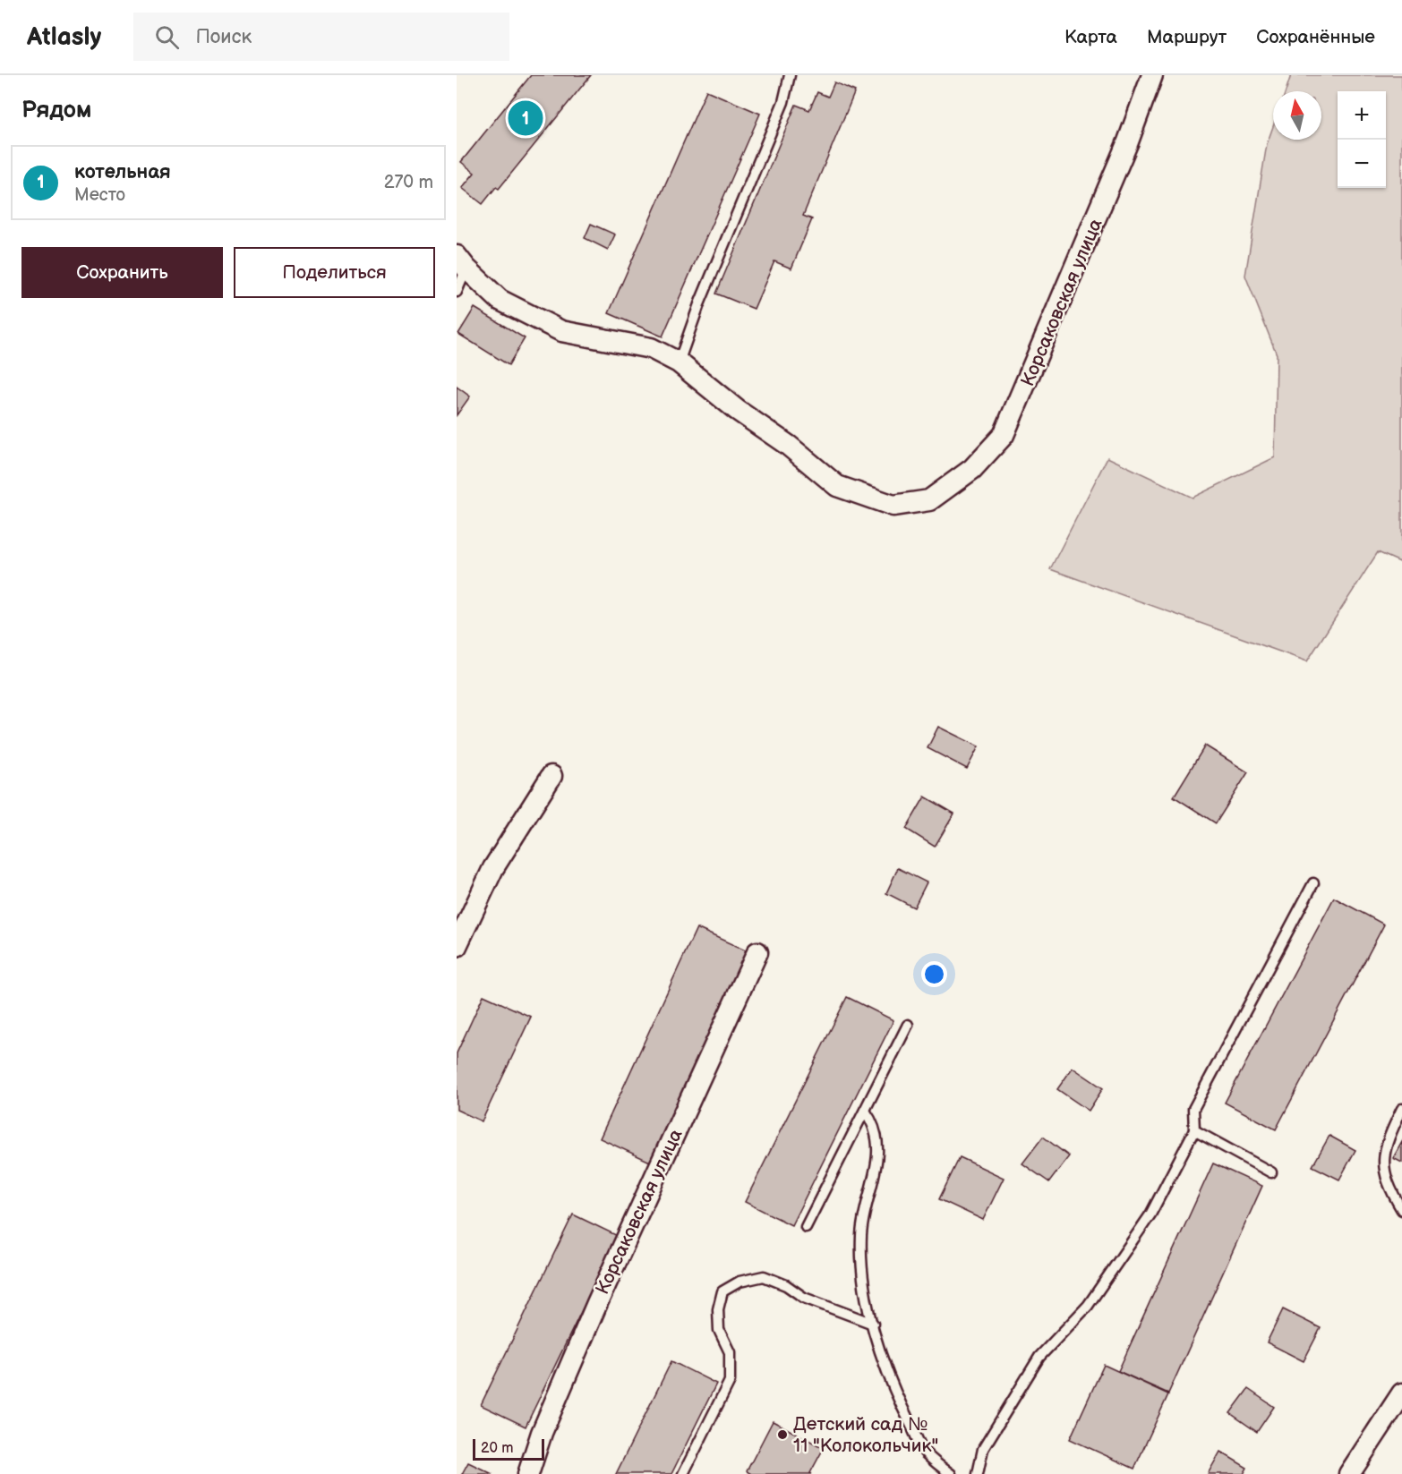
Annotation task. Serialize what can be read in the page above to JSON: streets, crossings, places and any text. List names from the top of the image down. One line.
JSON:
{"streets":{"street":["Корсаковская улица"]},"places":["Детский сад № 11 \"Колокольчик\""],"scale_bar":"20 m","north":"top","page":{"header":"Atlasly","search":"Поиск","nav":["Карта","Маршрут","Сохранённые"],"heading":"Рядом","map_buttons":["+","−"],"pins":"1","list":[{"mark":"1","name":"котельная","note":"Место","value":"270 m"}],"buttons":["Сохранить","Поделиться"],"scale":"20 m"}}
